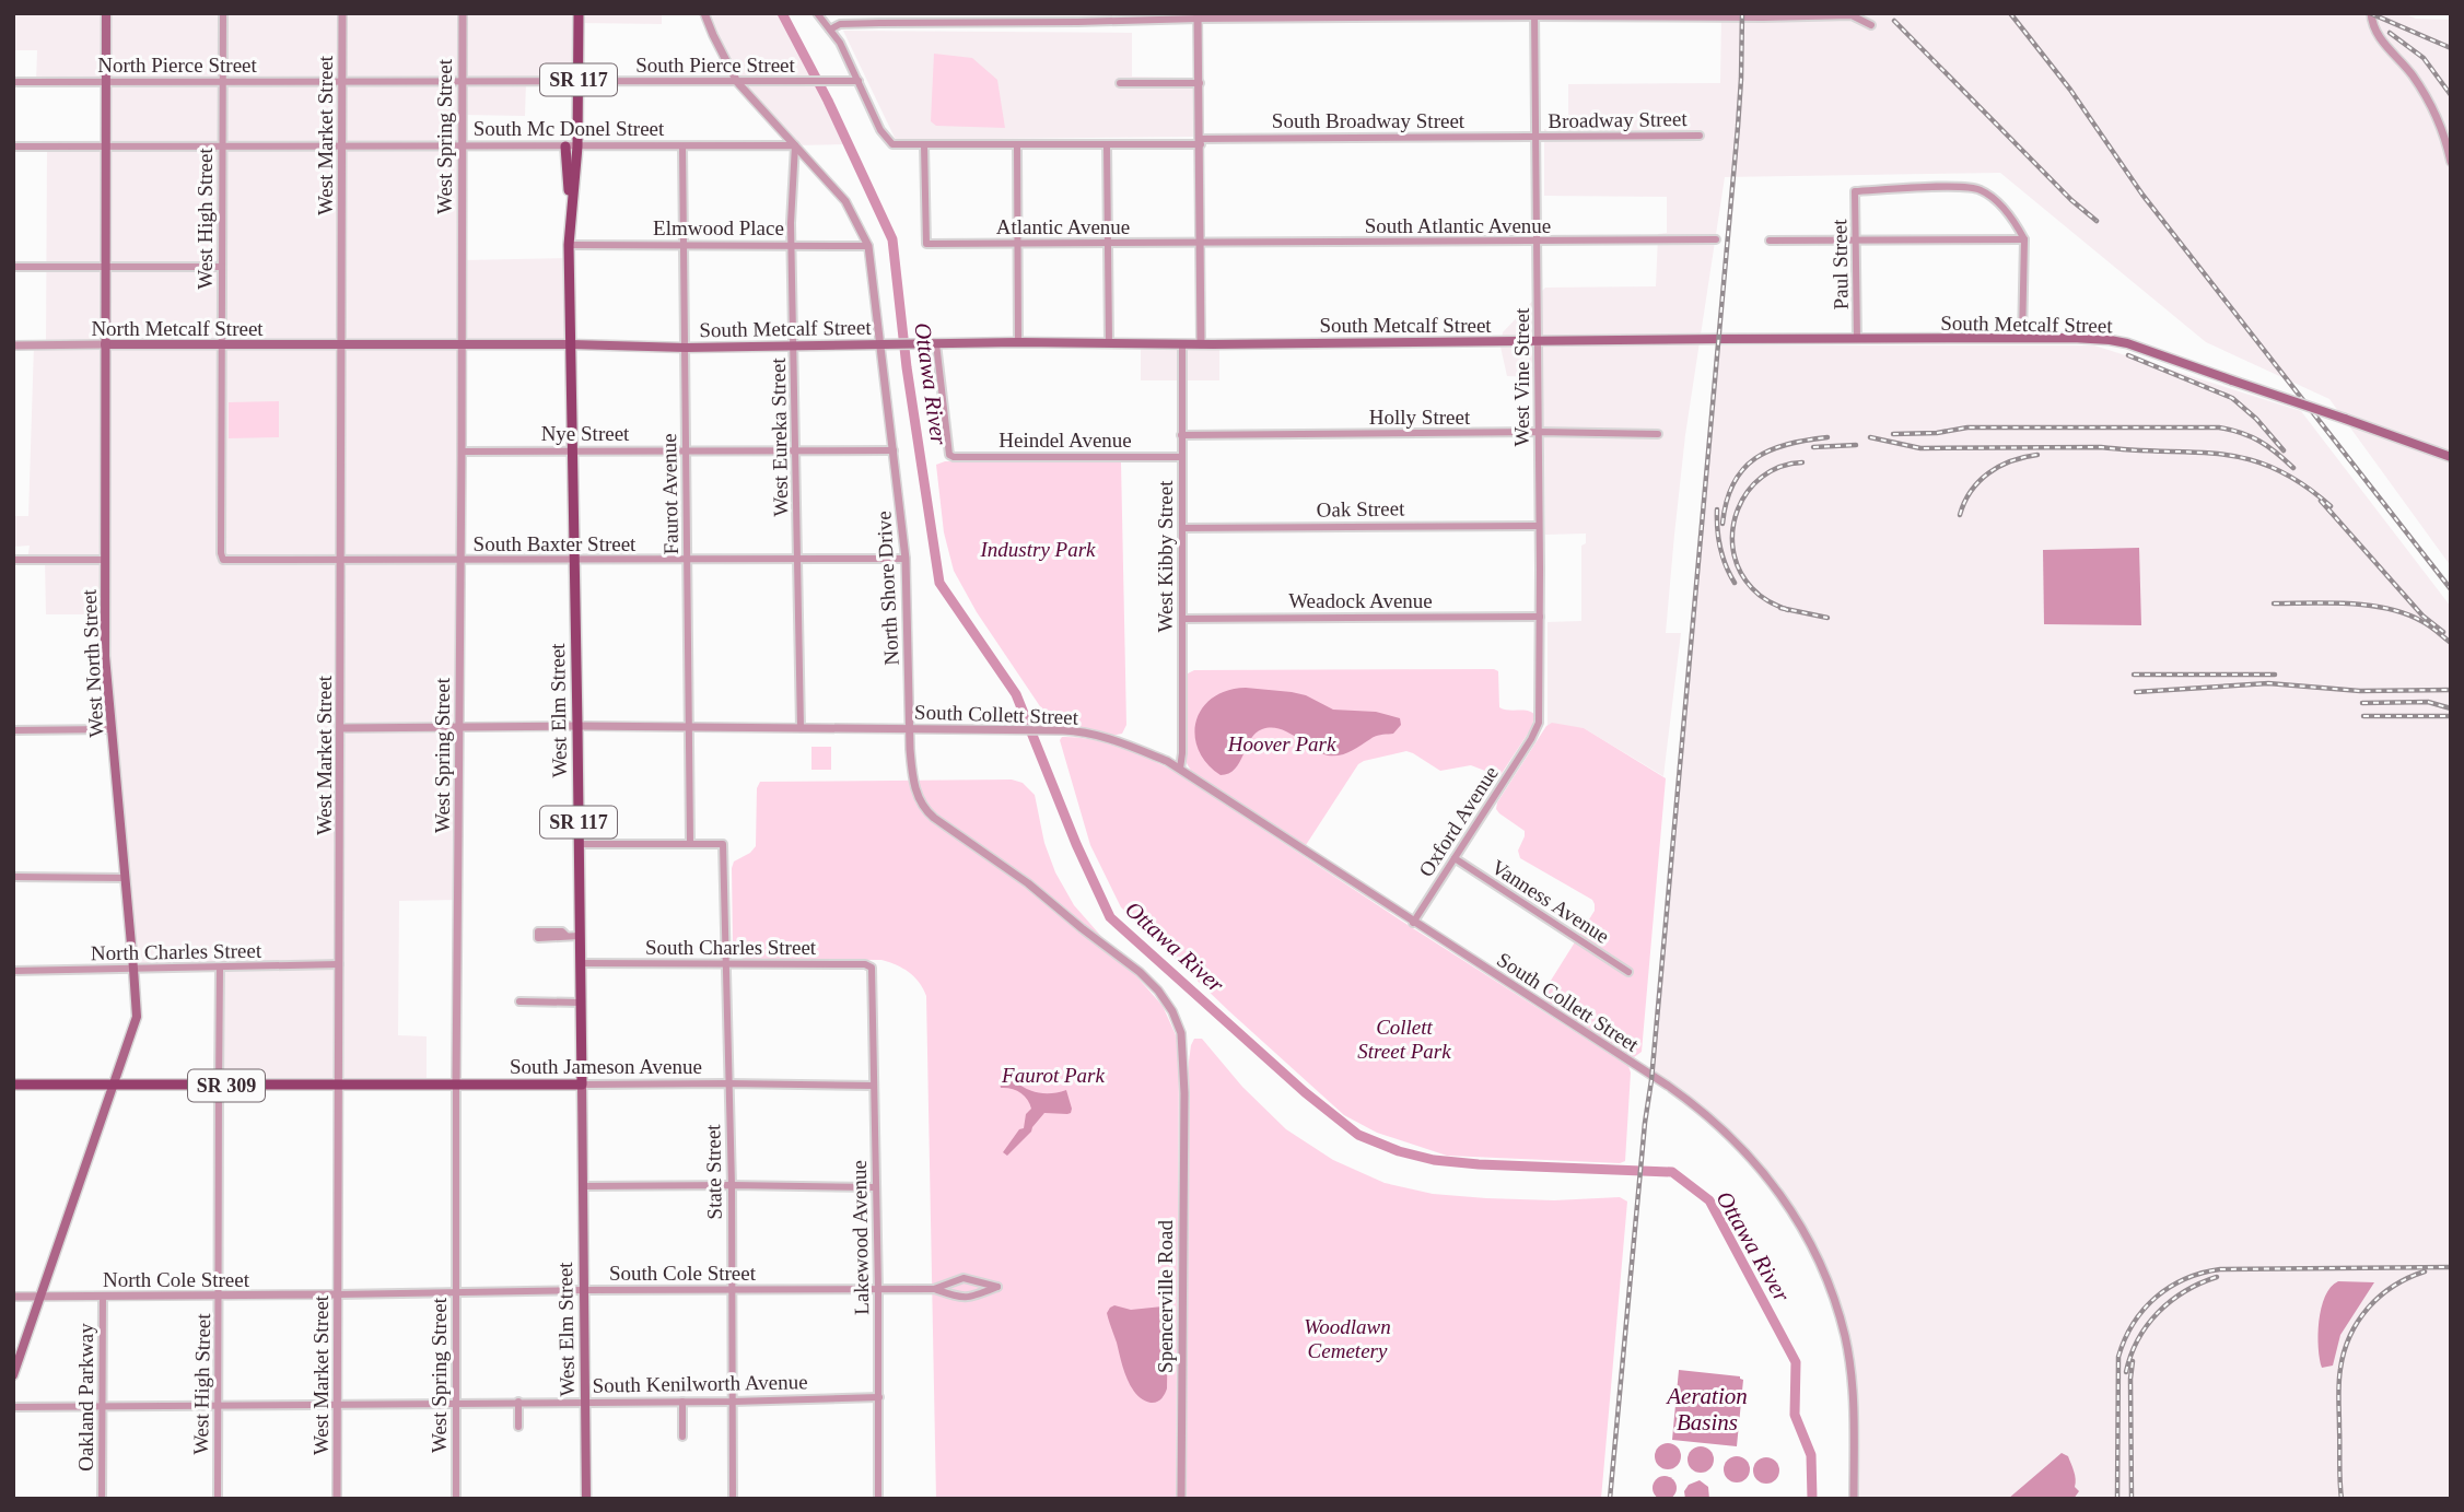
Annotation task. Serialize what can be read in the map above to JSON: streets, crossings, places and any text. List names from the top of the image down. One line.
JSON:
{"streets":{"main road":["SR 117","South Metcalf Street","North Metcalf Street","West North Street","West Elm Street","South Jameson Avenue","SR 309"],"street":["North Pierce Street","South Pierce Street","Broadway Street","South Broadway Street","South Mc Donel Street","West Market Street","West Spring Street","West High Street","South Atlantic Avenue","Atlantic Avenue","Elmwood Place","Paul Street","West Vine Street","Holly Street","Nye Street","West Eureka Street","Heindel Avenue","Faurot Avenue","Oak Street","South Baxter Street","West Kibby Street","North Shore Drive","Weadock Avenue","South Collett Street","Oxford Avenue","Vanness Avenue","South Charles Street","North Charles Street","State Street","Lakewood Avenue","South Cole Street","North Cole Street","Spencerville Road","South Kenilworth Avenue","Oakland Parkway"]},"crossings":[["North Pierce Street","South Pierce Street"],["North Pierce Street","West Market Street"],["North Pierce Street","West High Street"],["North Pierce Street","West North Street"],["South Pierce Street","West Market Street"],["South Pierce Street","West Spring Street"],["South Pierce Street","North Shore Drive"],["South Pierce Street","West Elm Street"],["Broadway Street","South Broadway Street"],["Broadway Street","West Vine Street"],["South Broadway Street","West Vine Street"],["South Mc Donel Street","West Market Street"],["South Mc Donel Street","West Spring Street"],["South Mc Donel Street","West High Street"],["South Mc Donel Street","West Eureka Street"],["South Mc Donel Street","Faurot Avenue"],["South Mc Donel Street","North Shore Drive"],["South Mc Donel Street","West North Street"],["South Mc Donel Street","West Elm Street"],["West Market Street","South Metcalf Street"],["West Market Street","North Metcalf Street"],["West Market Street","South Baxter Street"],["West Market Street","South Collett Street"],["West Market Street","North Charles Street"],["West Market Street","South Jameson Avenue"],["West Market Street","SR 309"],["West Market Street","South Cole Street"],["West Market Street","North Cole Street"],["West Market Street","South Kenilworth Avenue"],["West Spring Street","South Metcalf Street"],["West Spring Street","Nye Street"],["West Spring Street","South Baxter Street"],["West Spring Street","South Collett Street"],["West Spring Street","South Jameson Avenue"],["West Spring Street","South Cole Street"],["West Spring Street","South Kenilworth Avenue"],["West High Street","North Metcalf Street"],["West High Street","South Baxter Street"],["West High Street","North Charles Street"],["West High Street","SR 309"],["West High Street","North Cole Street"],["West High Street","South Kenilworth Avenue"],["South Atlantic Avenue","Atlantic Avenue"],["South Atlantic Avenue","West Vine Street"],["Elmwood Place","West Eureka Street"],["Elmwood Place","Faurot Avenue"],["Elmwood Place","North Shore Drive"],["Elmwood Place","West Elm Street"],["Paul Street","South Metcalf Street"],["South Metcalf Street","North Metcalf Street"],["South Metcalf Street","West Vine Street"],["South Metcalf Street","West Eureka Street"],["South Metcalf Street","Heindel Avenue"],["South Metcalf Street","Faurot Avenue"],["South Metcalf Street","West Kibby Street"],["South Metcalf Street","North Shore Drive"],["South Metcalf Street","West Elm Street"],["North Metcalf Street","West North Street"],["West Vine Street","Holly Street"],["West Vine Street","Oak Street"],["West Vine Street","Weadock Avenue"],["West Vine Street","Oxford Avenue"],["Holly Street","West Kibby Street"],["Nye Street","West Eureka Street"],["Nye Street","Faurot Avenue"],["Nye Street","North Shore Drive"],["Nye Street","West Elm Street"],["West Eureka Street","South Baxter Street"],["West Eureka Street","North Shore Drive"],["West Eureka Street","South Collett Street"],["Heindel Avenue","West Kibby Street"],["Faurot Avenue","South Baxter Street"],["Faurot Avenue","South Collett Street"],["Faurot Avenue","State Street"],["Oak Street","West Kibby Street"],["South Baxter Street","North Shore Drive"],["South Baxter Street","West Elm Street"],["West Kibby Street","Weadock Avenue"],["West Kibby Street","South Collett Street"],["North Shore Drive","South Collett Street"],["North Shore Drive","Spencerville Road"],["West North Street","North Charles Street"],["West North Street","SR 309"],["West North Street","North Cole Street"],["West Elm Street","South Collett Street"],["West Elm Street","South Charles Street"],["West Elm Street","South Jameson Avenue"],["West Elm Street","South Cole Street"],["West Elm Street","South Kenilworth Avenue"],["South Collett Street","Oxford Avenue"],["Oxford Avenue","Vanness Avenue"],["South Charles Street","State Street"],["South Charles Street","Lakewood Avenue"],["South Jameson Avenue","SR 309"],["South Jameson Avenue","State Street"],["South Jameson Avenue","Lakewood Avenue"],["State Street","South Cole Street"],["State Street","South Kenilworth Avenue"],["Lakewood Avenue","South Cole Street"],["Lakewood Avenue","South Kenilworth Avenue"],["South Cole Street","North Cole Street"],["North Cole Street","Oakland Parkway"],["South Kenilworth Avenue","Oakland Parkway"]],"water":["Ottawa River","Aeration Basins"],"parks":["Industry Park","Hoover Park","Collett Street Park","Faurot Park","Woodlawn Cemetery"]}
